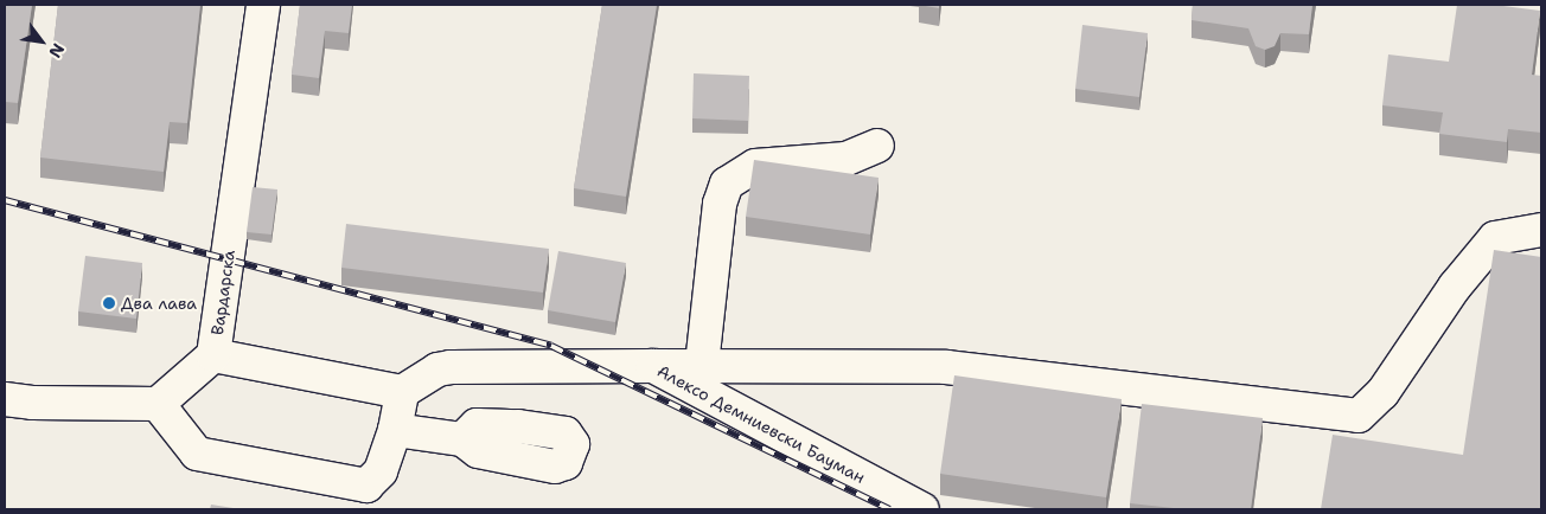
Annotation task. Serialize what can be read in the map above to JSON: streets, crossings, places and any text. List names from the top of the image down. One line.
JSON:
{"streets":{"street":["Вардарска","Алексо Демниевски Бауман"]},"places":["Два лава"],"north":"bottom right"}
